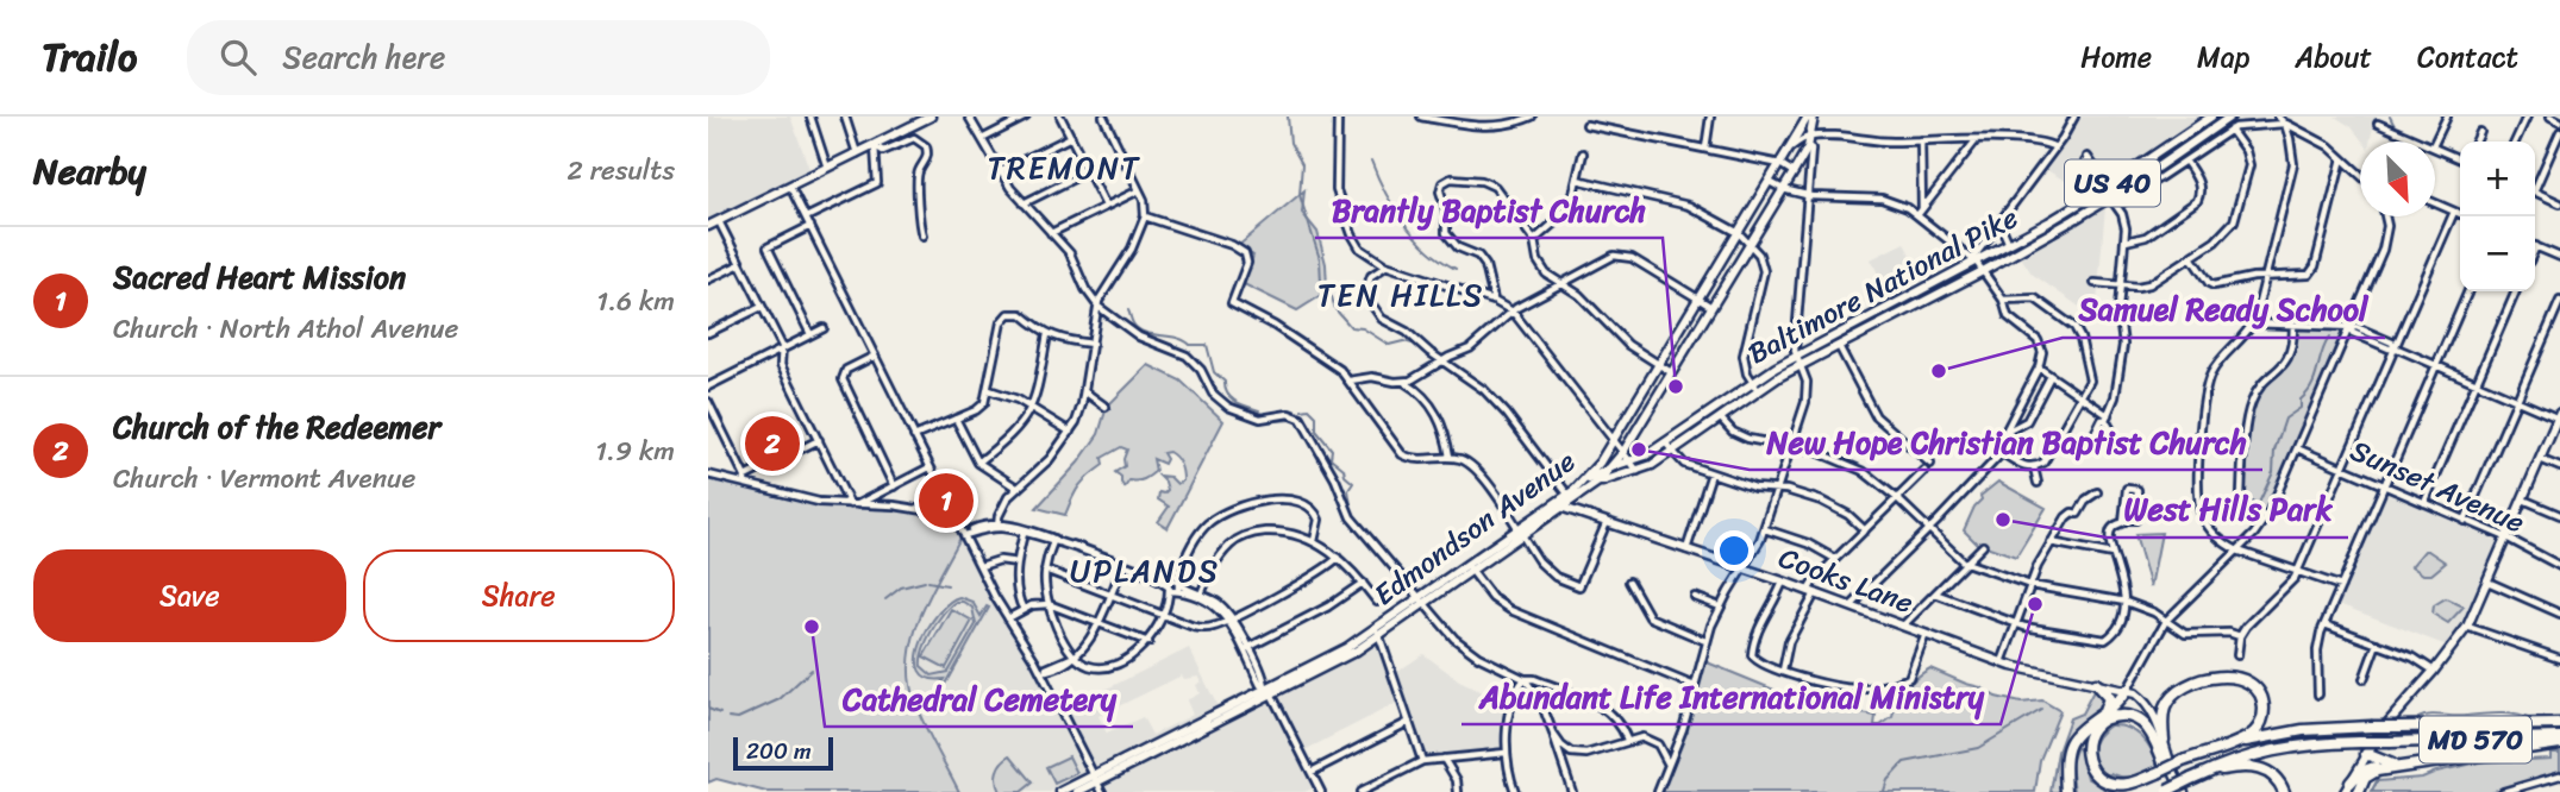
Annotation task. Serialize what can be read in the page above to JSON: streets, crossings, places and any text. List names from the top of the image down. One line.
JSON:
{"streets":{"highway":["MD 570"],"main road":["US 40","Baltimore National Pike","Edmondson Avenue","Cooks Lane"],"street":["Sunset Avenue"]},"crossings":[["Baltimore National Pike","Edmondson Avenue"],["Edmondson Avenue","Cooks Lane"]],"districts":["TREMONT","TEN HILLS","UPLANDS"],"places":["Samuel Ready School","Brantly Baptist Church","New Hope Christian Baptist Church","West Hills Park","Abundant Life International Ministry","Cathedral Cemetery"],"scale_bar":"200 m","north":"bottom right","page":{"header":"Trailo","search":"Search here","nav":["Home","Map","About","Contact"],"heading":["Nearby","2 results"],"map_buttons":["+","−"],"list":[{"mark":"1","name":"Sacred Heart Mission","note":"Church · North Athol Avenue","value":"1.6 km"},{"mark":"2","name":"Church of the Redeemer","note":"Church · Vermont Avenue","value":"1.9 km"}],"pins":["2","1"],"buttons":["Save","Share"],"scale":"200 m"}}
